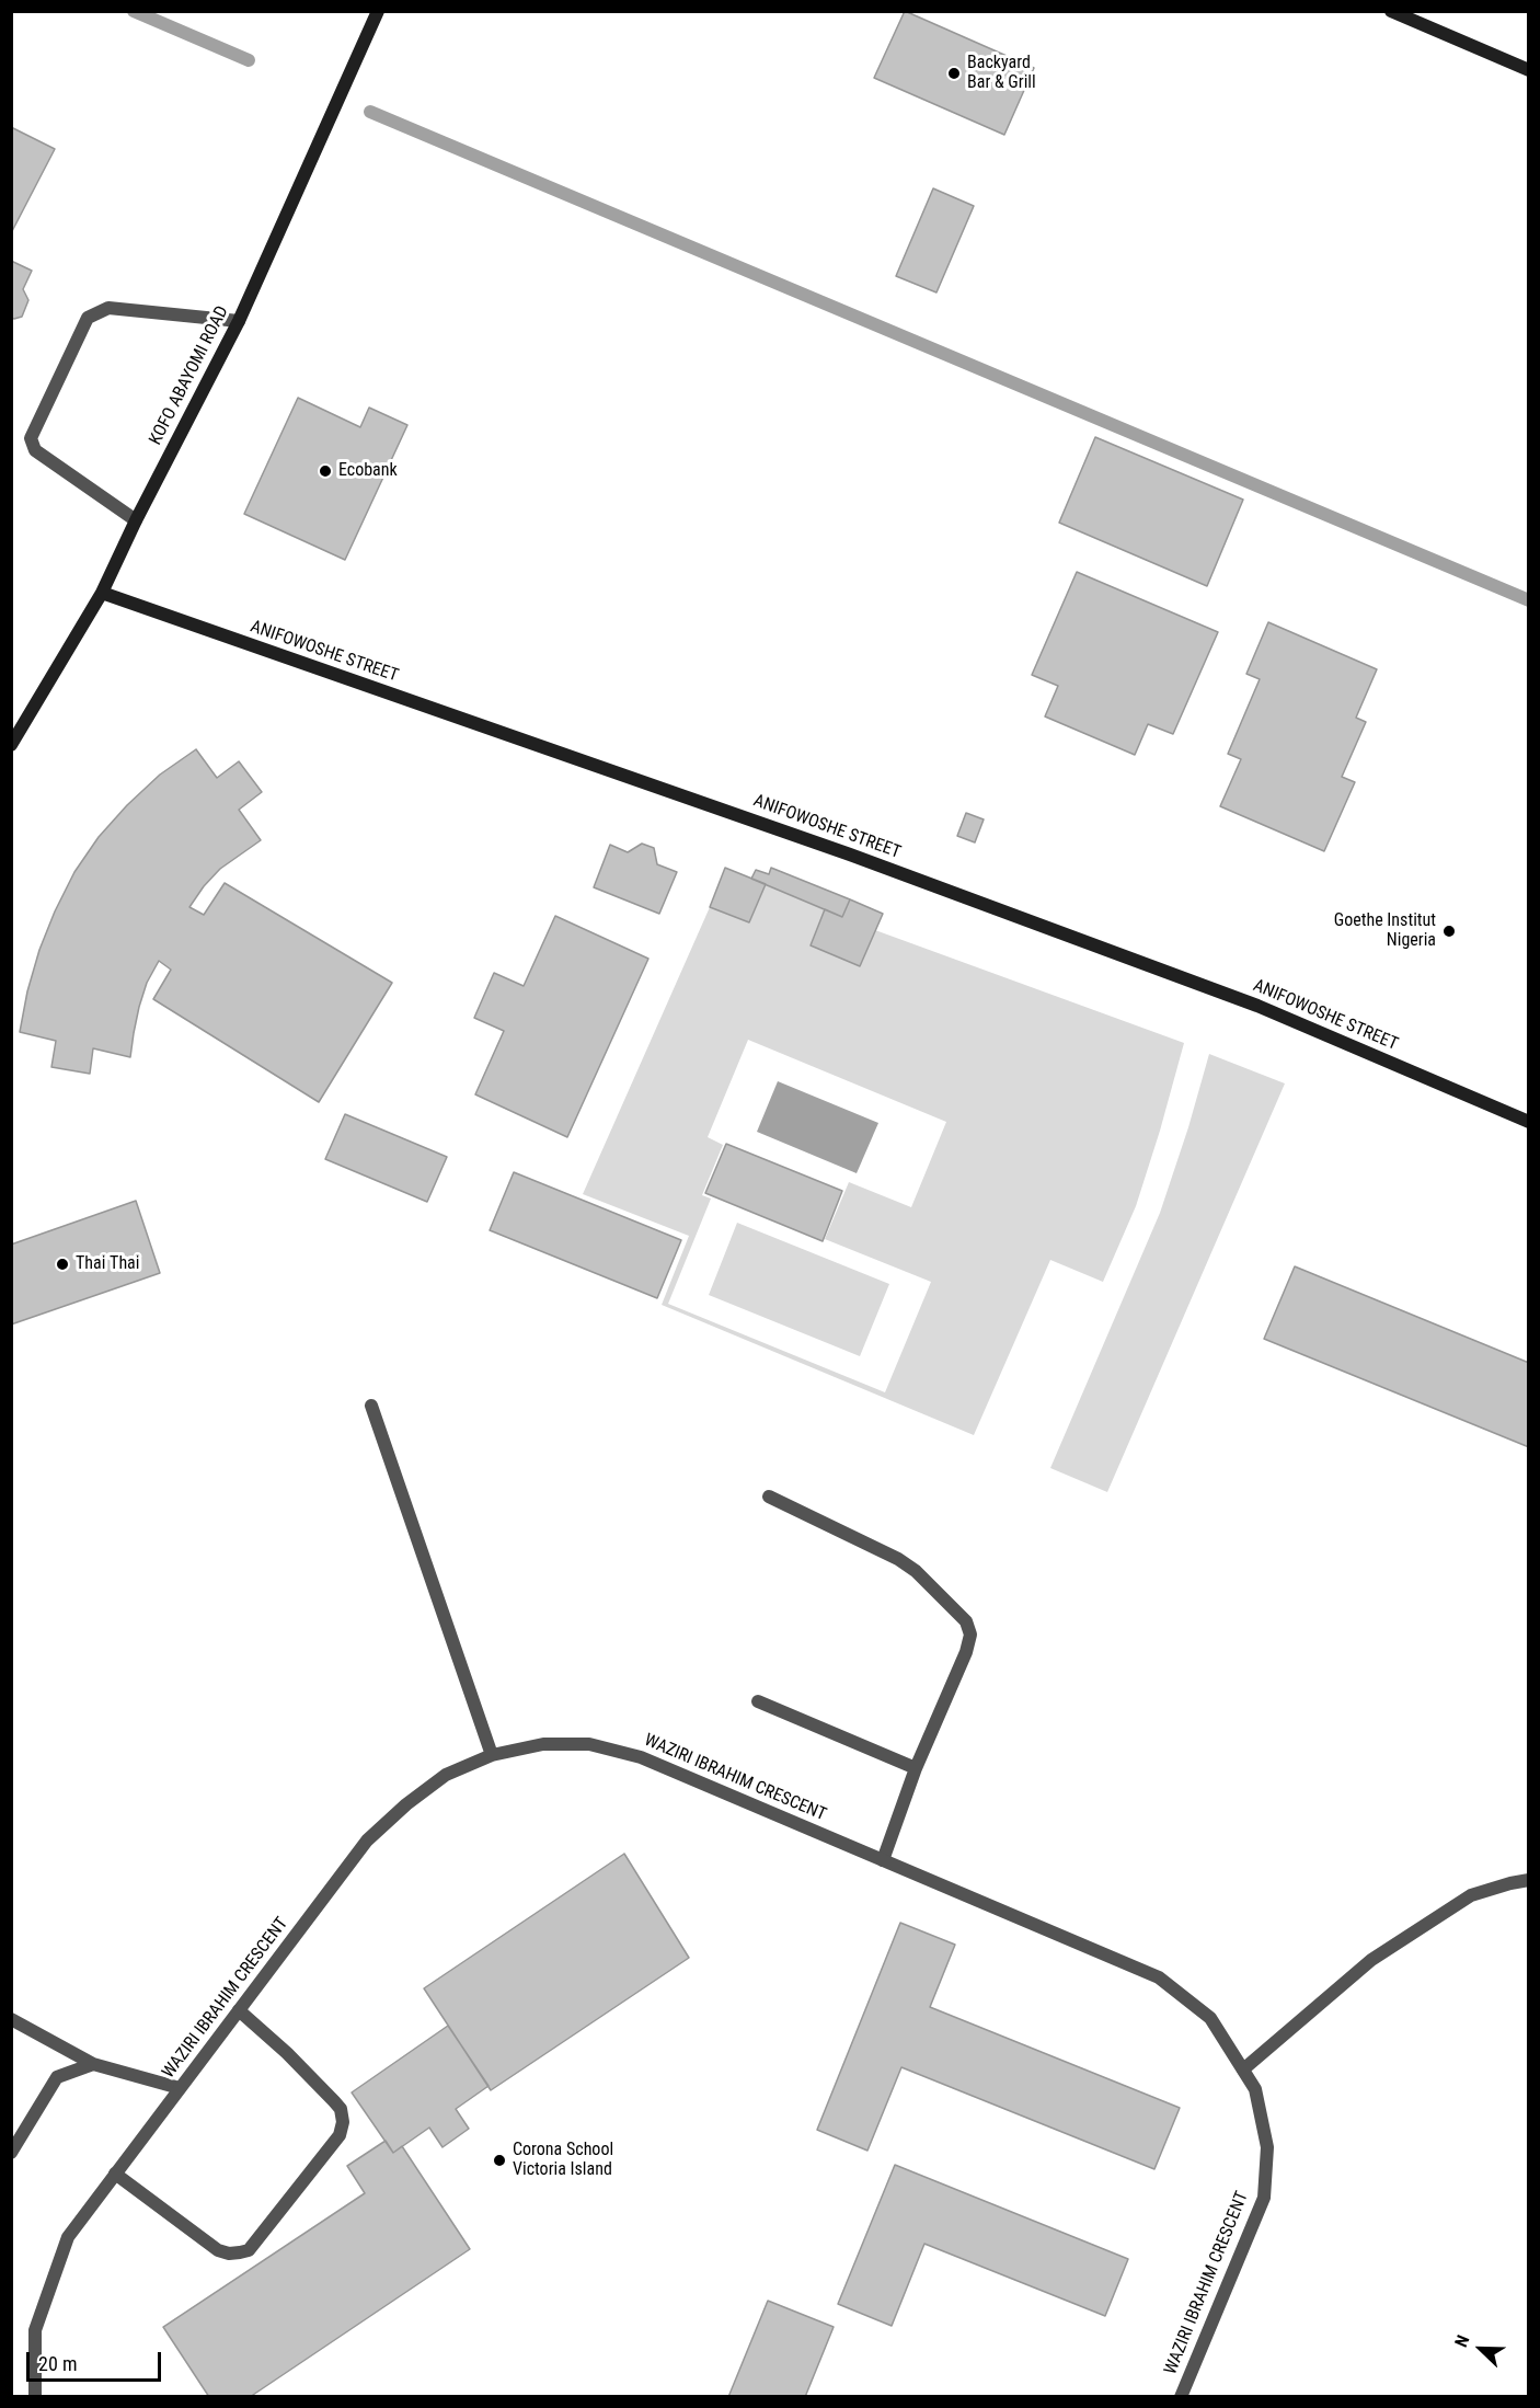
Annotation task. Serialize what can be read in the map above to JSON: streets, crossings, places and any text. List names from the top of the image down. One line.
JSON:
{"streets":{"street":["KOFO ABAYOMI ROAD","ANIFOWOSHE STREET","WAZIRI IBRAHIM CRESCENT"]},"crossings":[["KOFO ABAYOMI ROAD","ANIFOWOSHE STREET"]],"places":["Backyard Bar & Grill","Ecobank","Goethe Institut Nigeria","Thai Thai","Corona School Victoria Island"],"scale_bar":"20 m","north":"top left"}
